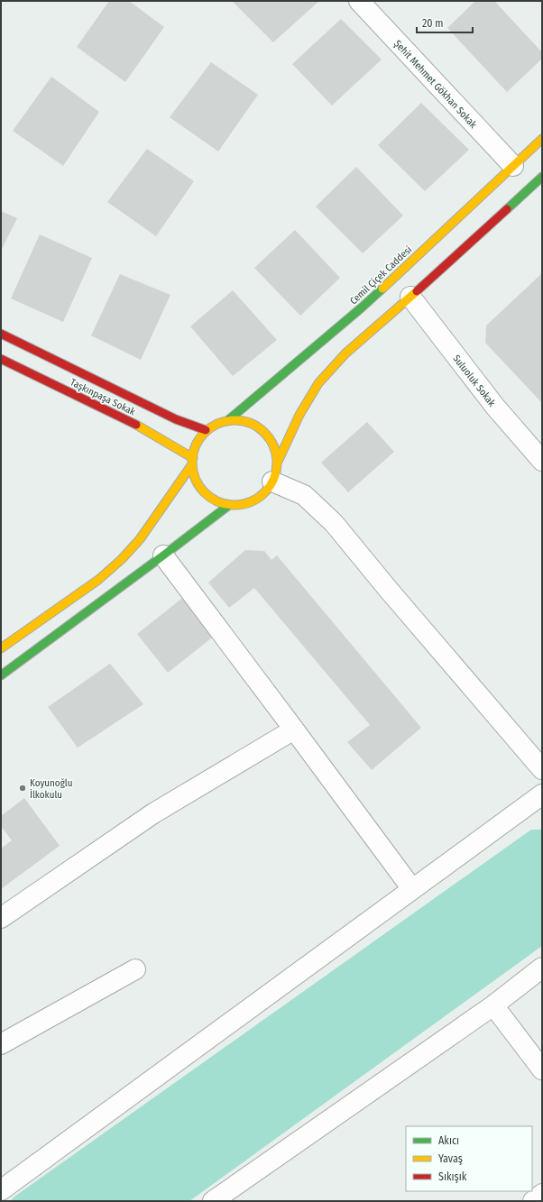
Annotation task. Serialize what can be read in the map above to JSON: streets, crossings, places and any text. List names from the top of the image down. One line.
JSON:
{"streets":{"street":["Şehit Mehmet Gökhan Sokak","Cemil Çiçek Caddesi","Suluoluk Sokak","Taşkınpaşa Sokak"]},"crossings":[["Şehit Mehmet Gökhan Sokak","Cemil Çiçek Caddesi"],["Cemil Çiçek Caddesi","Taşkınpaşa Sokak"]],"places":["Koyunoğlu İlkokulu"],"legend":["Akıcı","Yavaş","Sıkışık"],"scale_bar":"20 m"}
